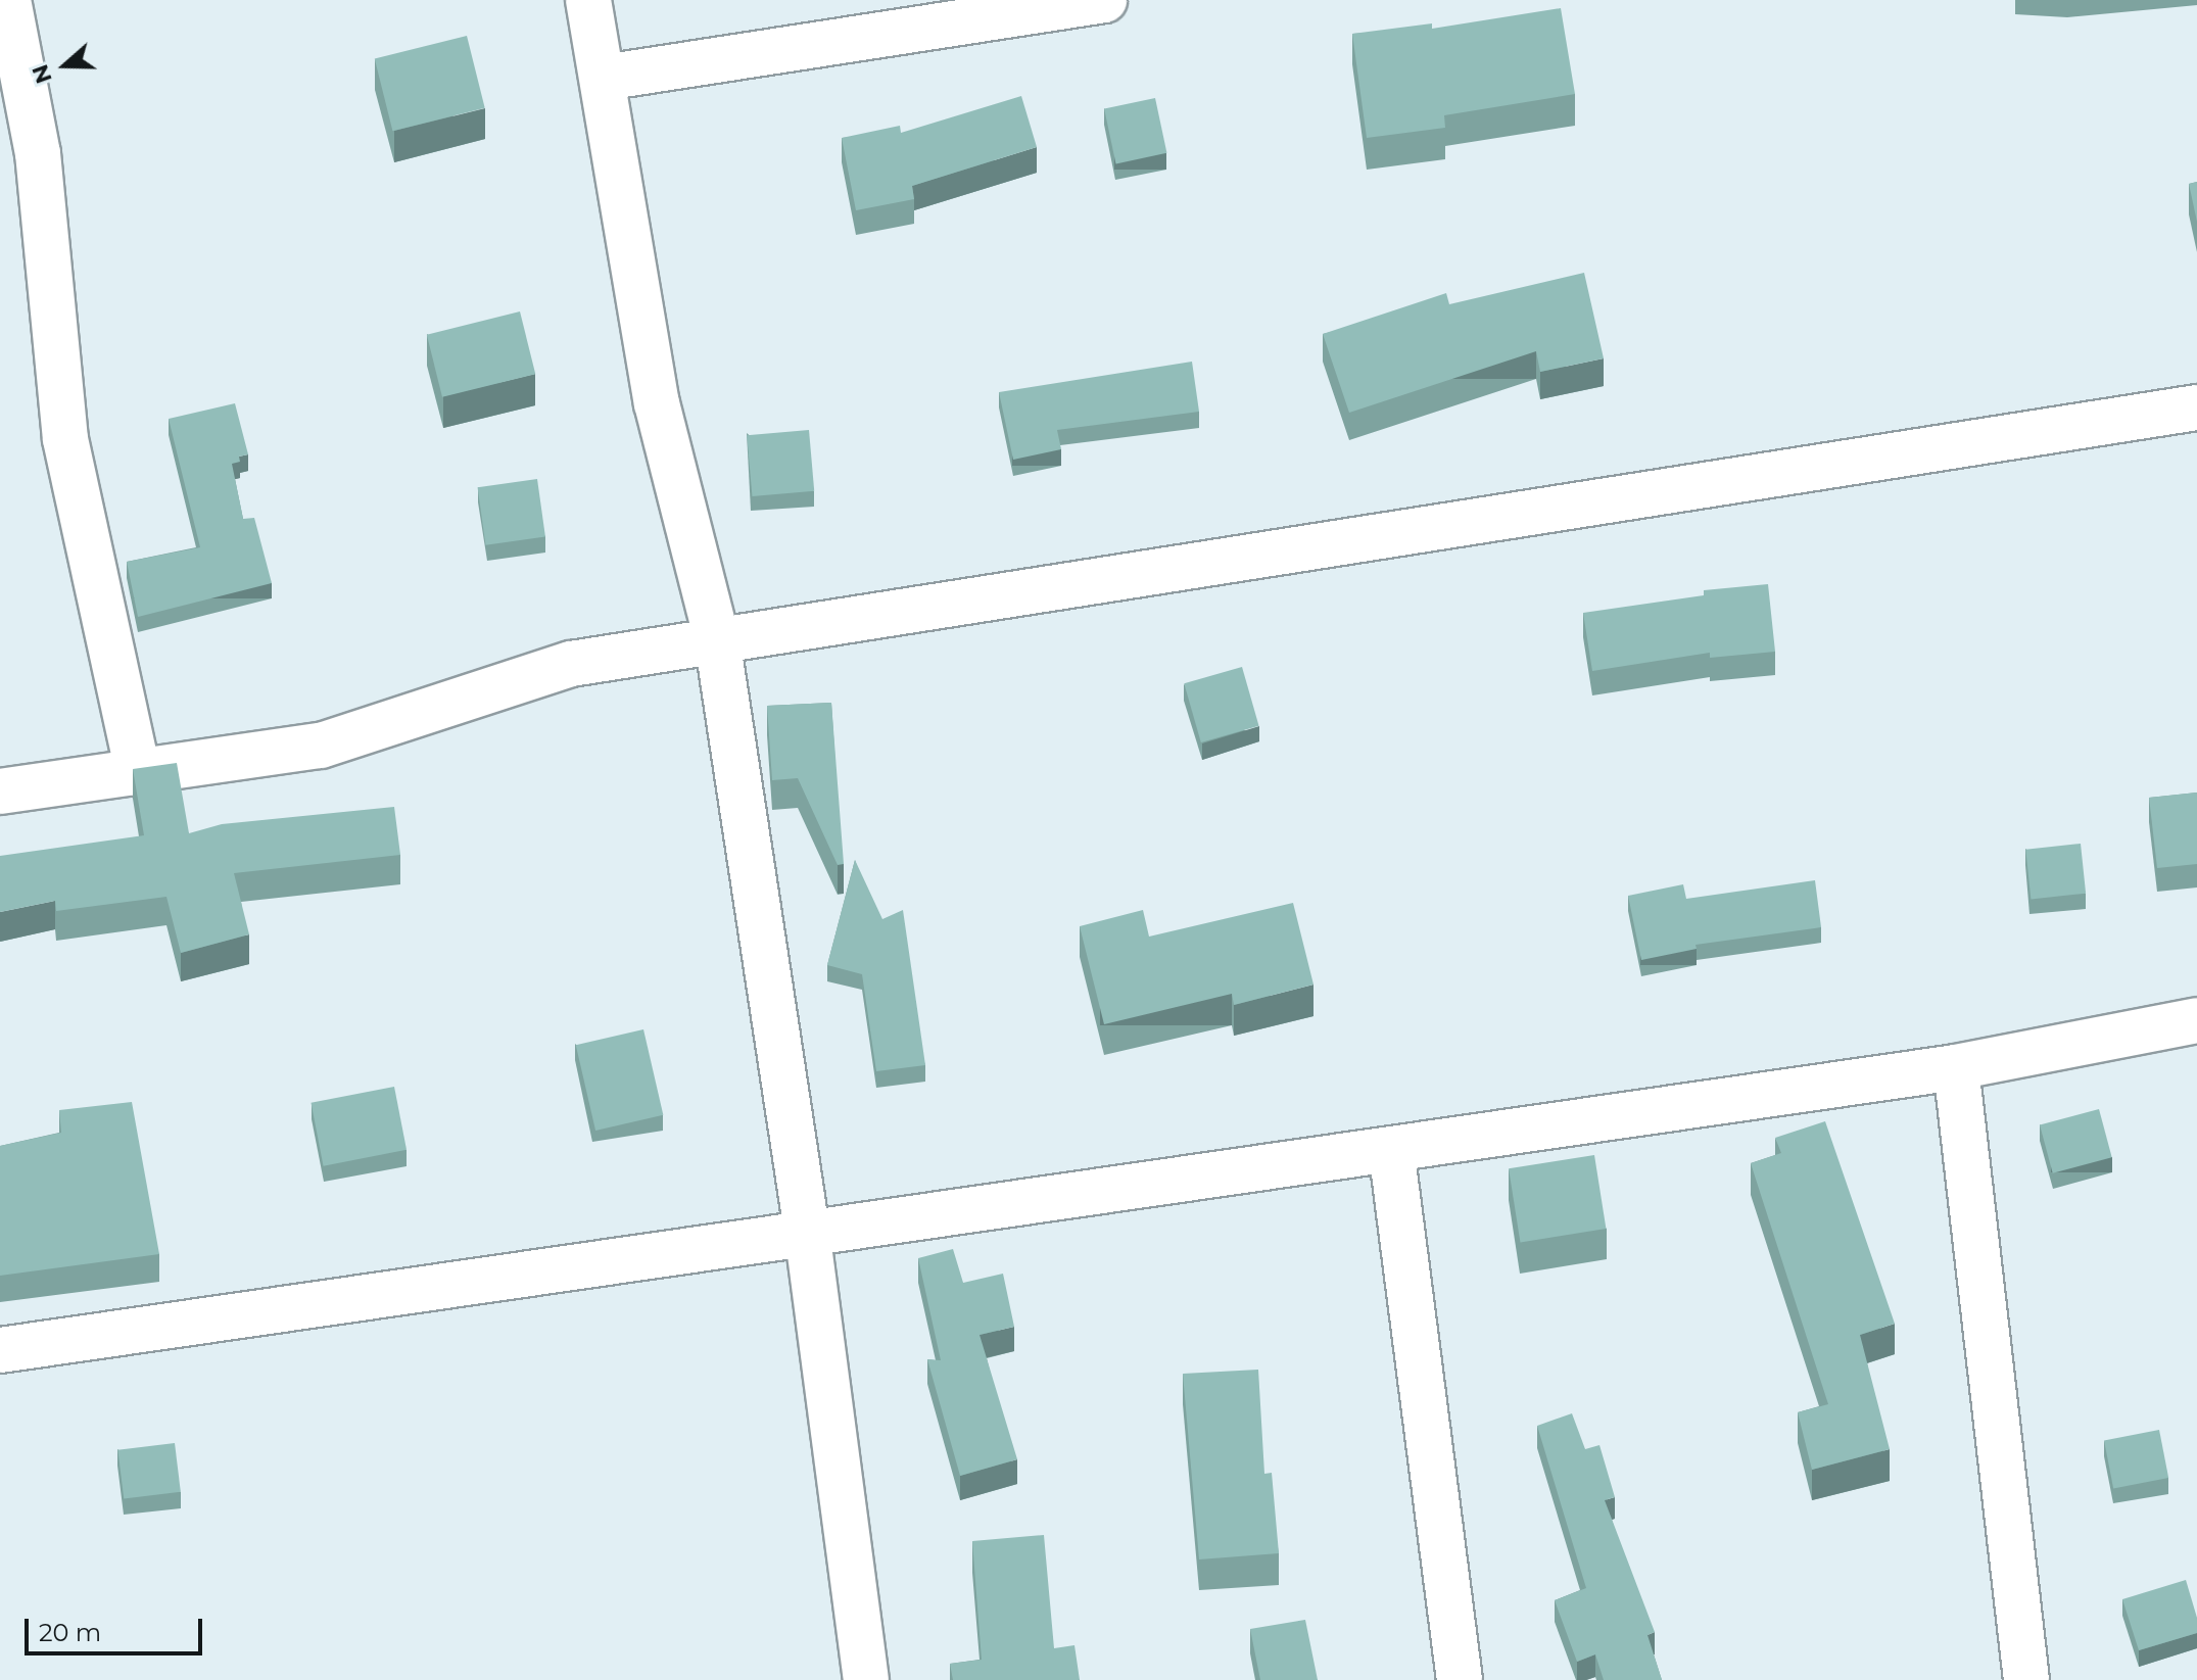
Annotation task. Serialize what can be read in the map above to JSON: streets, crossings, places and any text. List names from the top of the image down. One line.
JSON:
{"scale_bar":"20 m","north":"left"}
